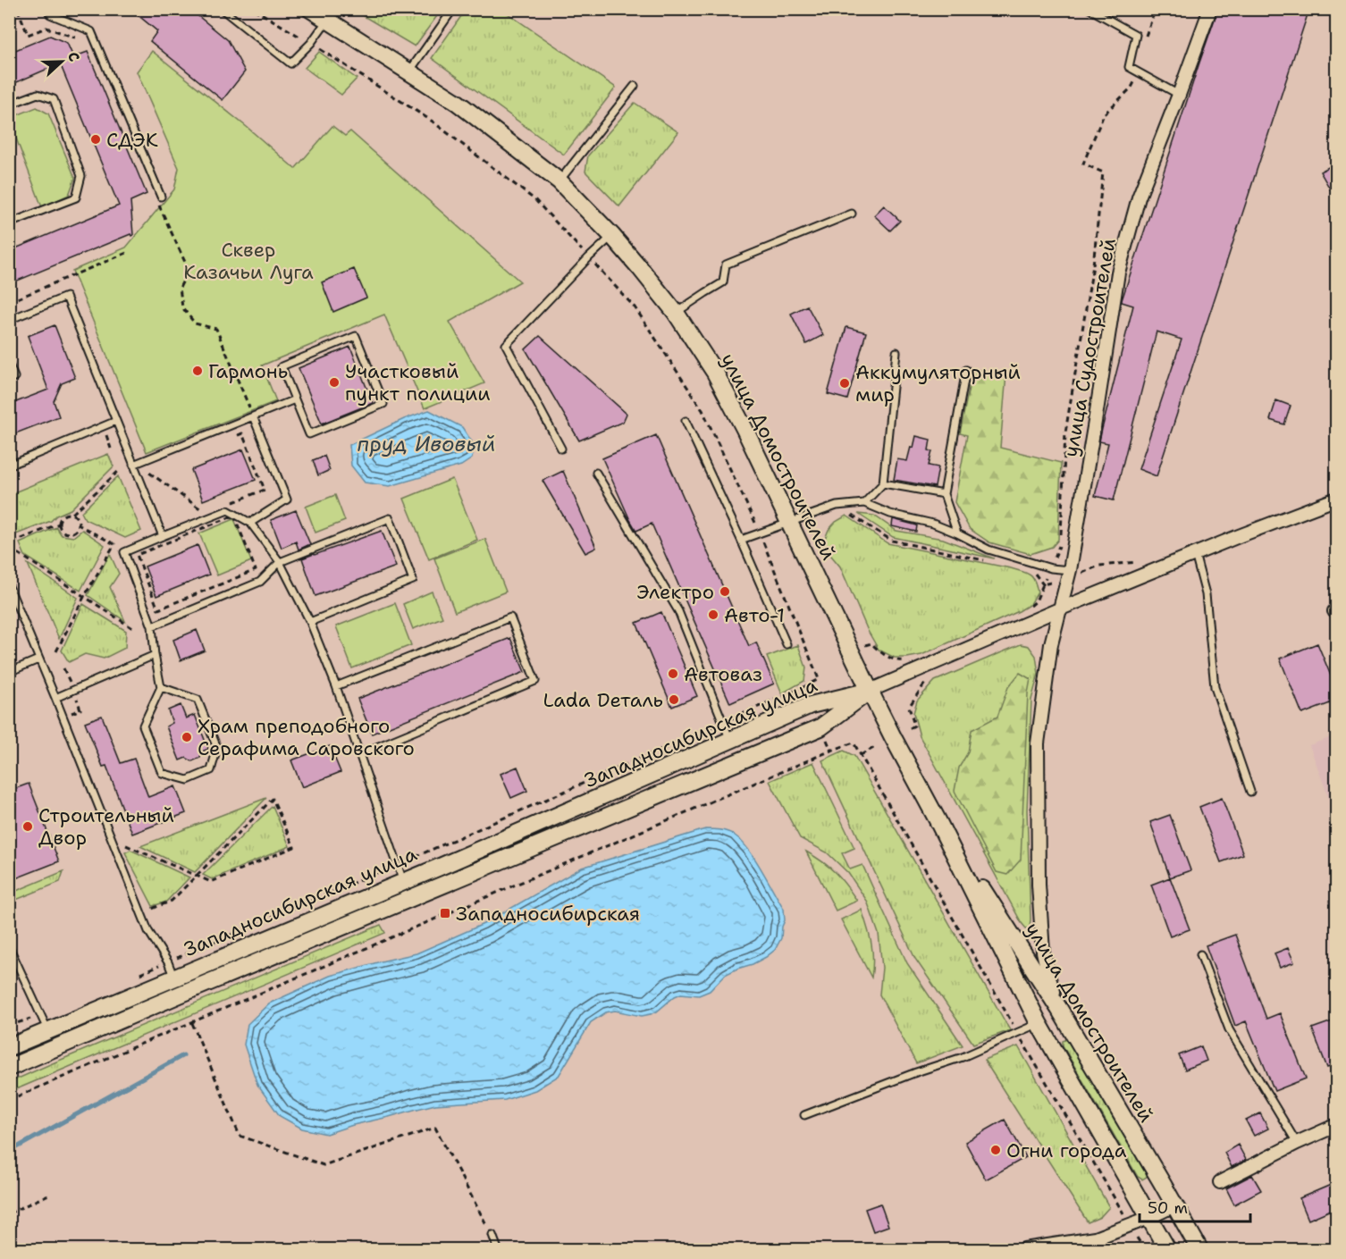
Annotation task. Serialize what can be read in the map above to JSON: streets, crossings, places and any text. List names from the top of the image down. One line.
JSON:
{"streets":{"main road":["улица Домостроителей","Западносибирская улица"],"street":["улица Судостроителей"]},"crossings":[["улица Судостроителей","улица Домостроителей"],["улица Домостроителей","Западносибирская улица"]],"water":["пруд Ивовый"],"parks":["Сквер Казачьи Луга"],"places":{"other":["СДЭК","Гармонь","Участковый пункт полиции","Аккумуляторный мир","Электро","Авто-1","Автоваз","Lada Dеталь","Храм преподобного Серафима Саровского","Строительный Двор","Огни города"],"transit":["Западносибирская"]},"scale_bar":"50 m","north":"right"}
